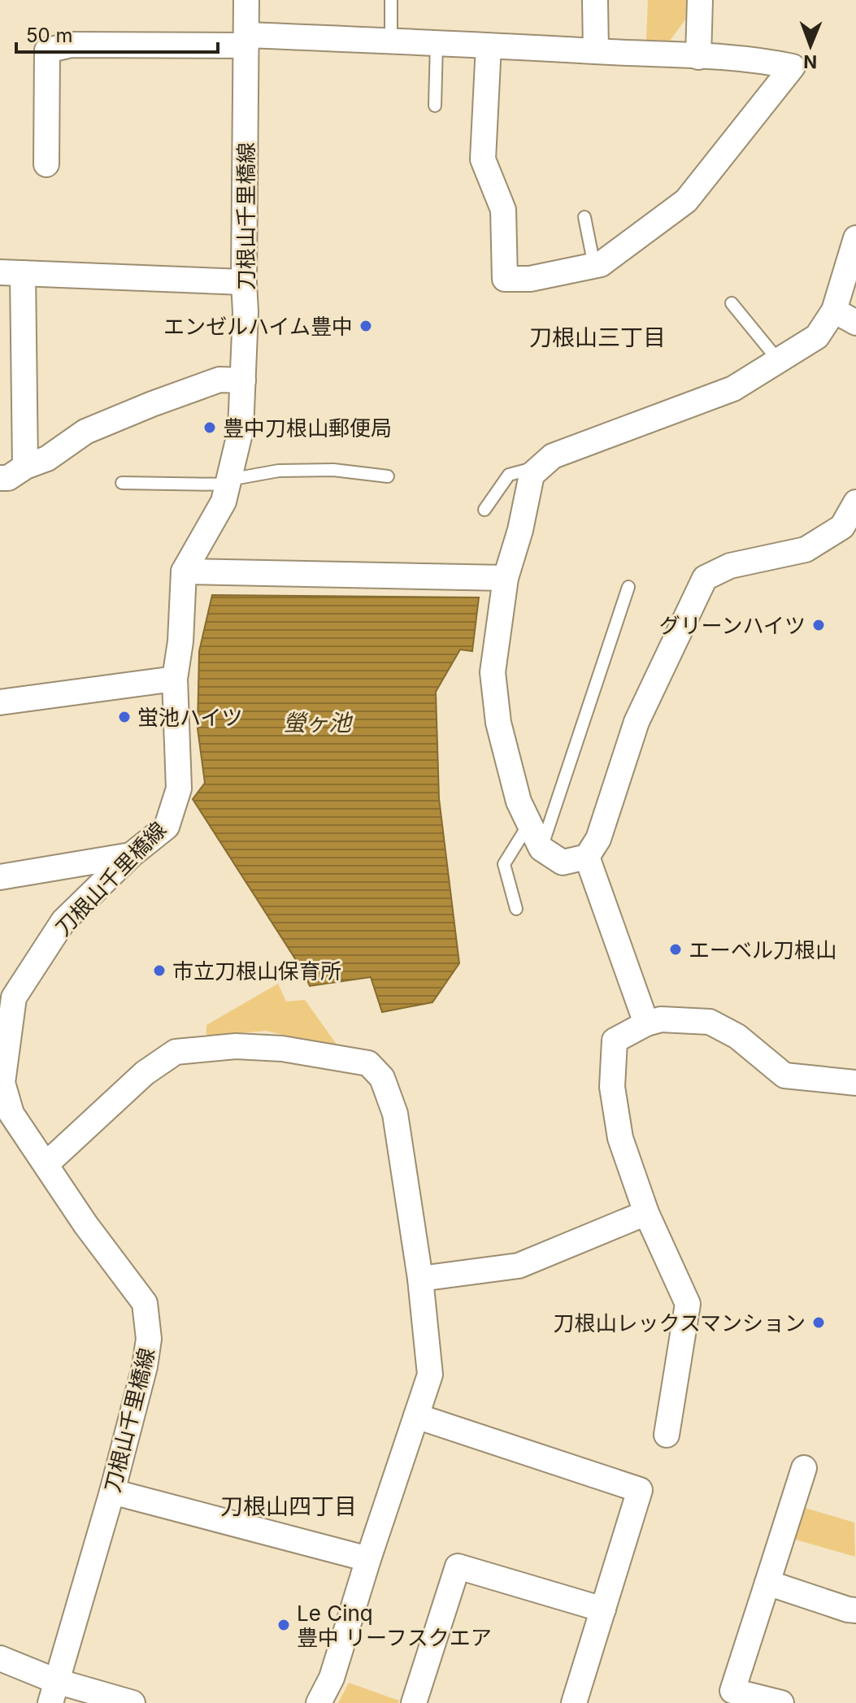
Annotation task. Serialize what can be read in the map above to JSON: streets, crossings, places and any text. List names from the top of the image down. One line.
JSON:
{"streets":{"street":["刀根山千里橋線"]},"districts":["刀根山三丁目","刀根山四丁目"],"water":["螢ヶ池"],"places":["エンゼルハイム豊中","豊中刀根山郵便局","グリーンハイツ","蛍池ハイツ","エーベル刀根山","市立刀根山保育所","刀根山レックスマンション","Le Cinq 豊中 リーフスクエア"],"scale_bar":"50 m","north":"bottom"}
